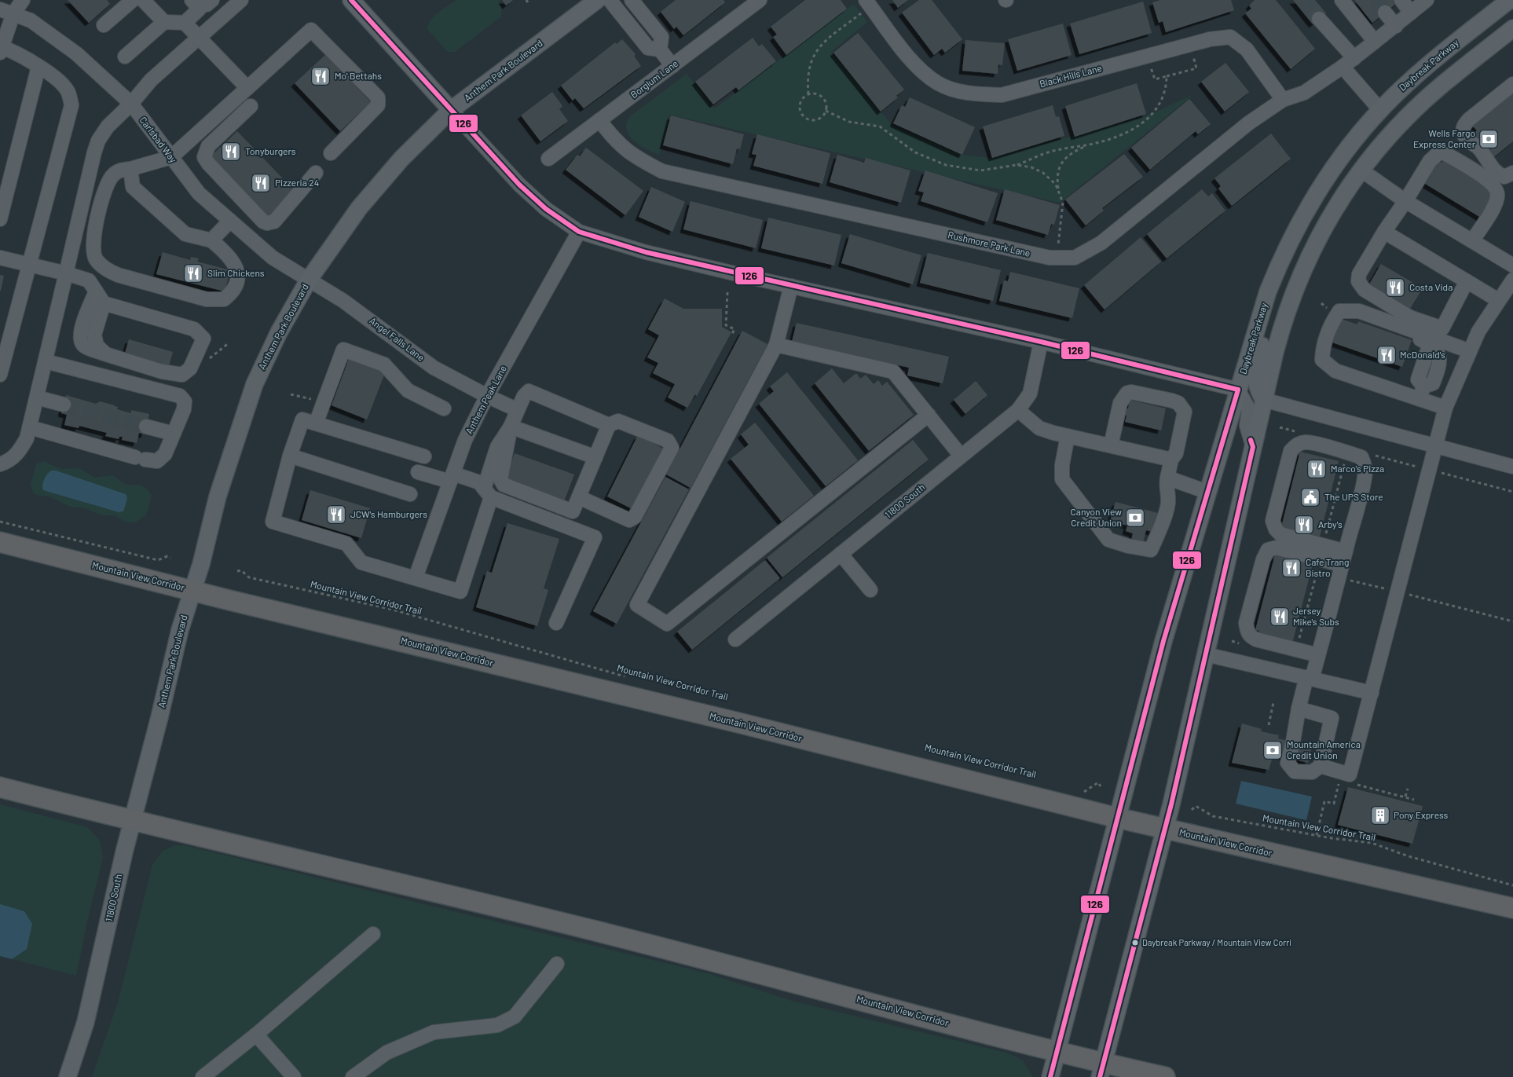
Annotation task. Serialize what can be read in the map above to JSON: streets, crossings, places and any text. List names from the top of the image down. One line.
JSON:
{"streets":{"highway":["Mountain View Corridor"],"main road":["Daybreak Parkway","Anthem Park Boulevard","11800 South"],"street":["Black Hills Lane","Borglum Lane","Carlsbad Way","Rushmore Park Lane","Angel Falls Lane","Anthem Peak Lane"],"path":["Mountain View Corridor Trail"]},"crossings":[["Daybreak Parkway","Mountain View Corridor"],["Anthem Park Boulevard","Carlsbad Way"],["Anthem Park Boulevard","Angel Falls Lane"],["Anthem Park Boulevard","11800 South"],["Anthem Park Boulevard","Mountain View Corridor"],["Black Hills Lane","Rushmore Park Lane"],["Borglum Lane","Rushmore Park Lane"],["Carlsbad Way","Angel Falls Lane"],["Angel Falls Lane","Anthem Peak Lane"],["11800 South","Mountain View Corridor"]],"places":{"restaurant":["Mo' Bettahs","Tonyburgers","Pizzeria 24","Slim Chickens","Costa Vida","McDonald's","Marco's Pizza","JCW's Hamburgers","Arby's","Cafe Trang Bistro","Jersey Mike's Subs"],"bank":["Wells Fargo Express Center","Canyon View Credit Union","Mountain America Credit Union"],"public building":["The UPS Store"],"building":["Pony Express"],"other":["Daybreak Parkway / Mountain View Corri"]},"lines":["transit line 126"]}
